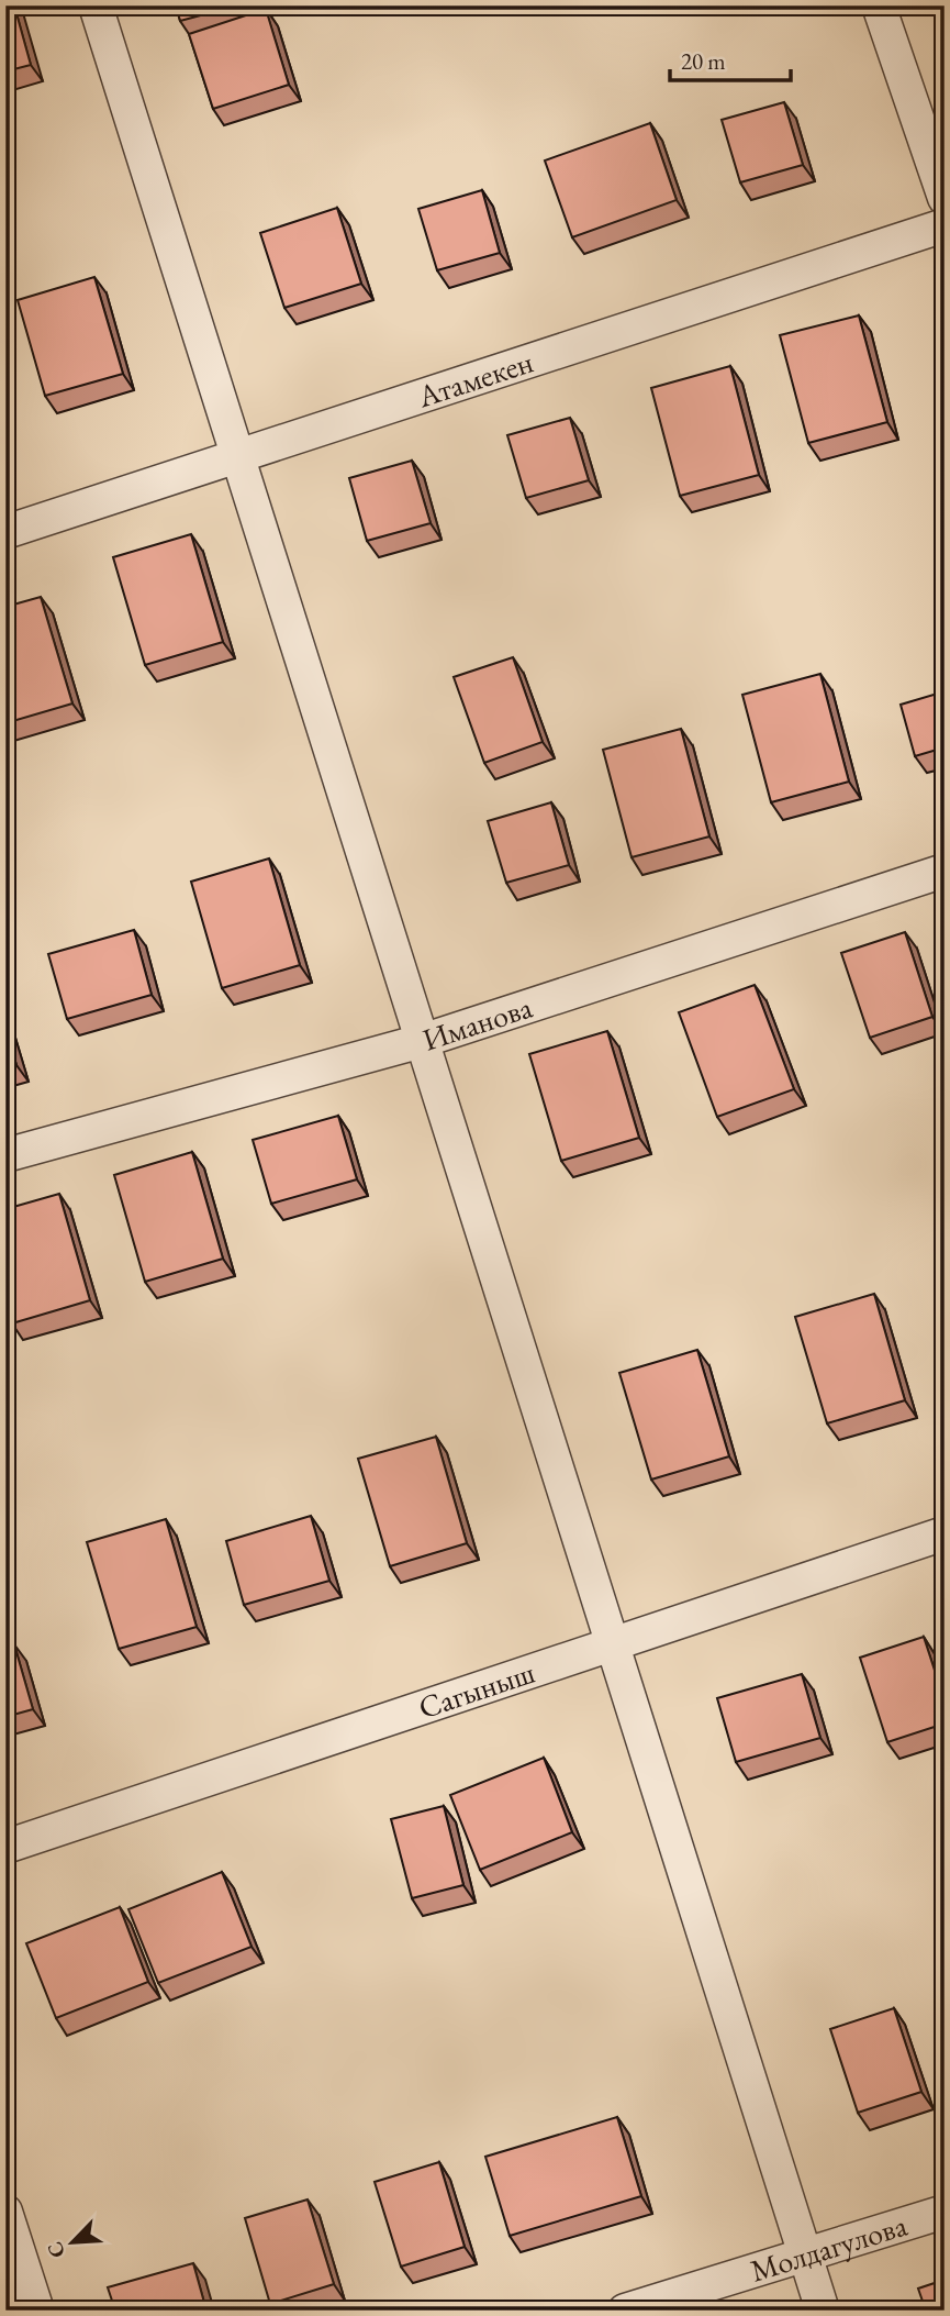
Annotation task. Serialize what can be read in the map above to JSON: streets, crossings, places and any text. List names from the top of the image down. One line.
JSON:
{"streets":{"street":["Атамекен","Иманова","Сагыныш","Молдагулова"]},"scale_bar":"20 m","north":"bottom left"}
